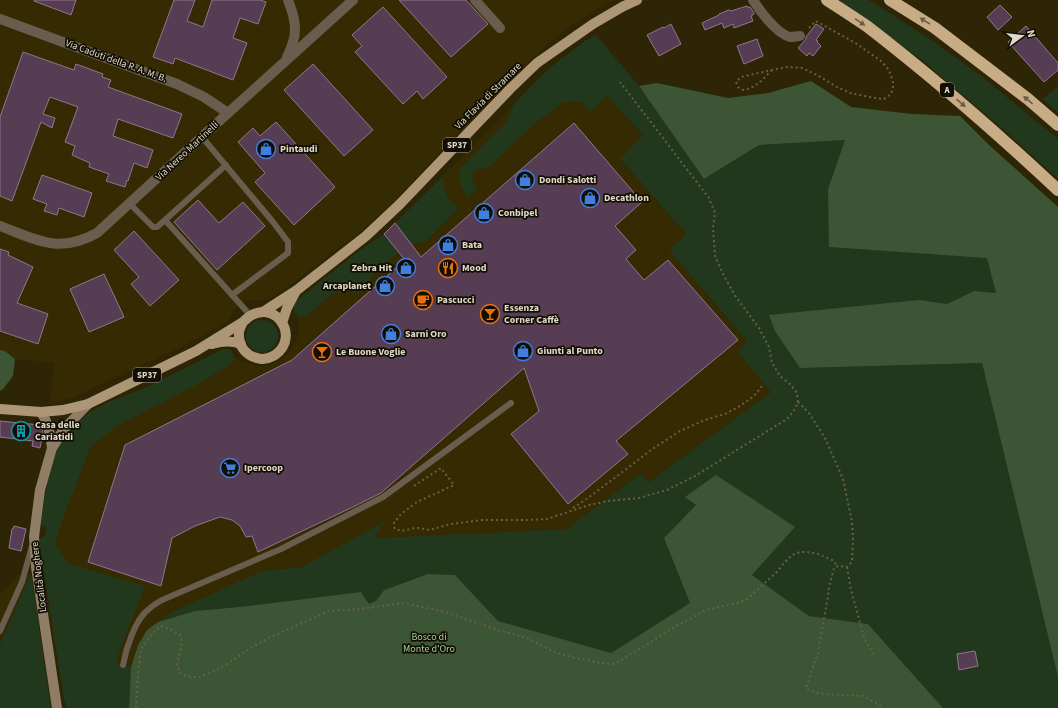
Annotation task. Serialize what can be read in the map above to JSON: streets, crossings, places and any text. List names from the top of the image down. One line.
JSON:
{"streets":{"highway":["A"],"main road":["Via Flavia di Stramare","SP37","Località Noghere"],"street":["Via Caduti della R. A. M. B.","Via Nereo Martinelli"]},"crossings":[["Via Caduti della R. A. M. B.","Via Nereo Martinelli"],["Via Flavia di Stramare","Località Noghere"]],"parks":["Bosco di Monte d'Oro"],"places":{"shop":["Pintaudi","Dondi Salotti","Decathlon","Conbipel","Bata","Zebra Hit","Arcaplanet","Sarni Oro","Giunti al Punto"],"restaurant":["Mood"],"cafe":["Pascucci"],"bar":["Essenza Corner Caffè","Le Buone Voglie"],"building":["Casa delle Cariatidi"],"supermarket":["Ipercoop"]},"north":"right"}
